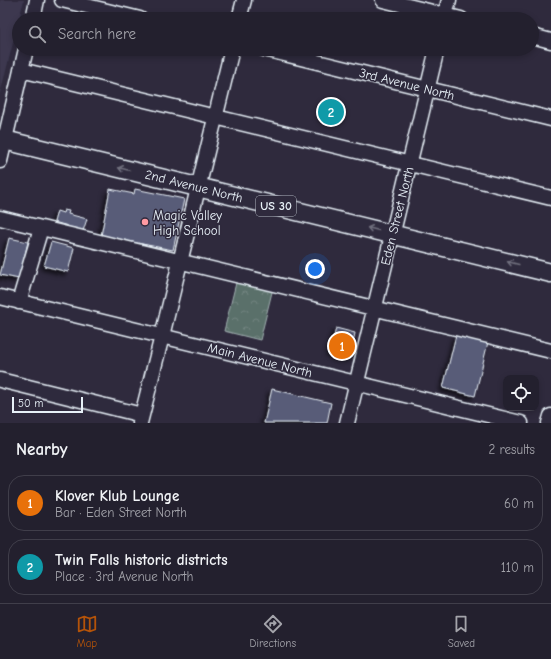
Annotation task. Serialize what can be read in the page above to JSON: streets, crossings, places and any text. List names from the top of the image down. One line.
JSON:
{"streets":{"main road":["2nd Avenue North","US 30"],"street":["3rd Avenue North","Eden Street North","Main Avenue North"]},"crossings":[["3rd Avenue North","Eden Street North"],["2nd Avenue North","Eden Street North"],["Eden Street North","Main Avenue North"]],"one_way":["2nd Avenue North"],"places":["Magic Valley High School"],"scale_bar":"50 m","page":{"search":"Search here","pins":["2","1"],"scale":"50 m","heading":["Nearby","2 results"],"list":[{"mark":"1","name":"Klover Klub Lounge","note":"Bar · Eden Street North","value":"60 m"},{"mark":"2","name":"Twin Falls historic districts","note":"Place · 3rd Avenue North","value":"110 m"}],"nav":["Map","Directions","Saved"]}}
